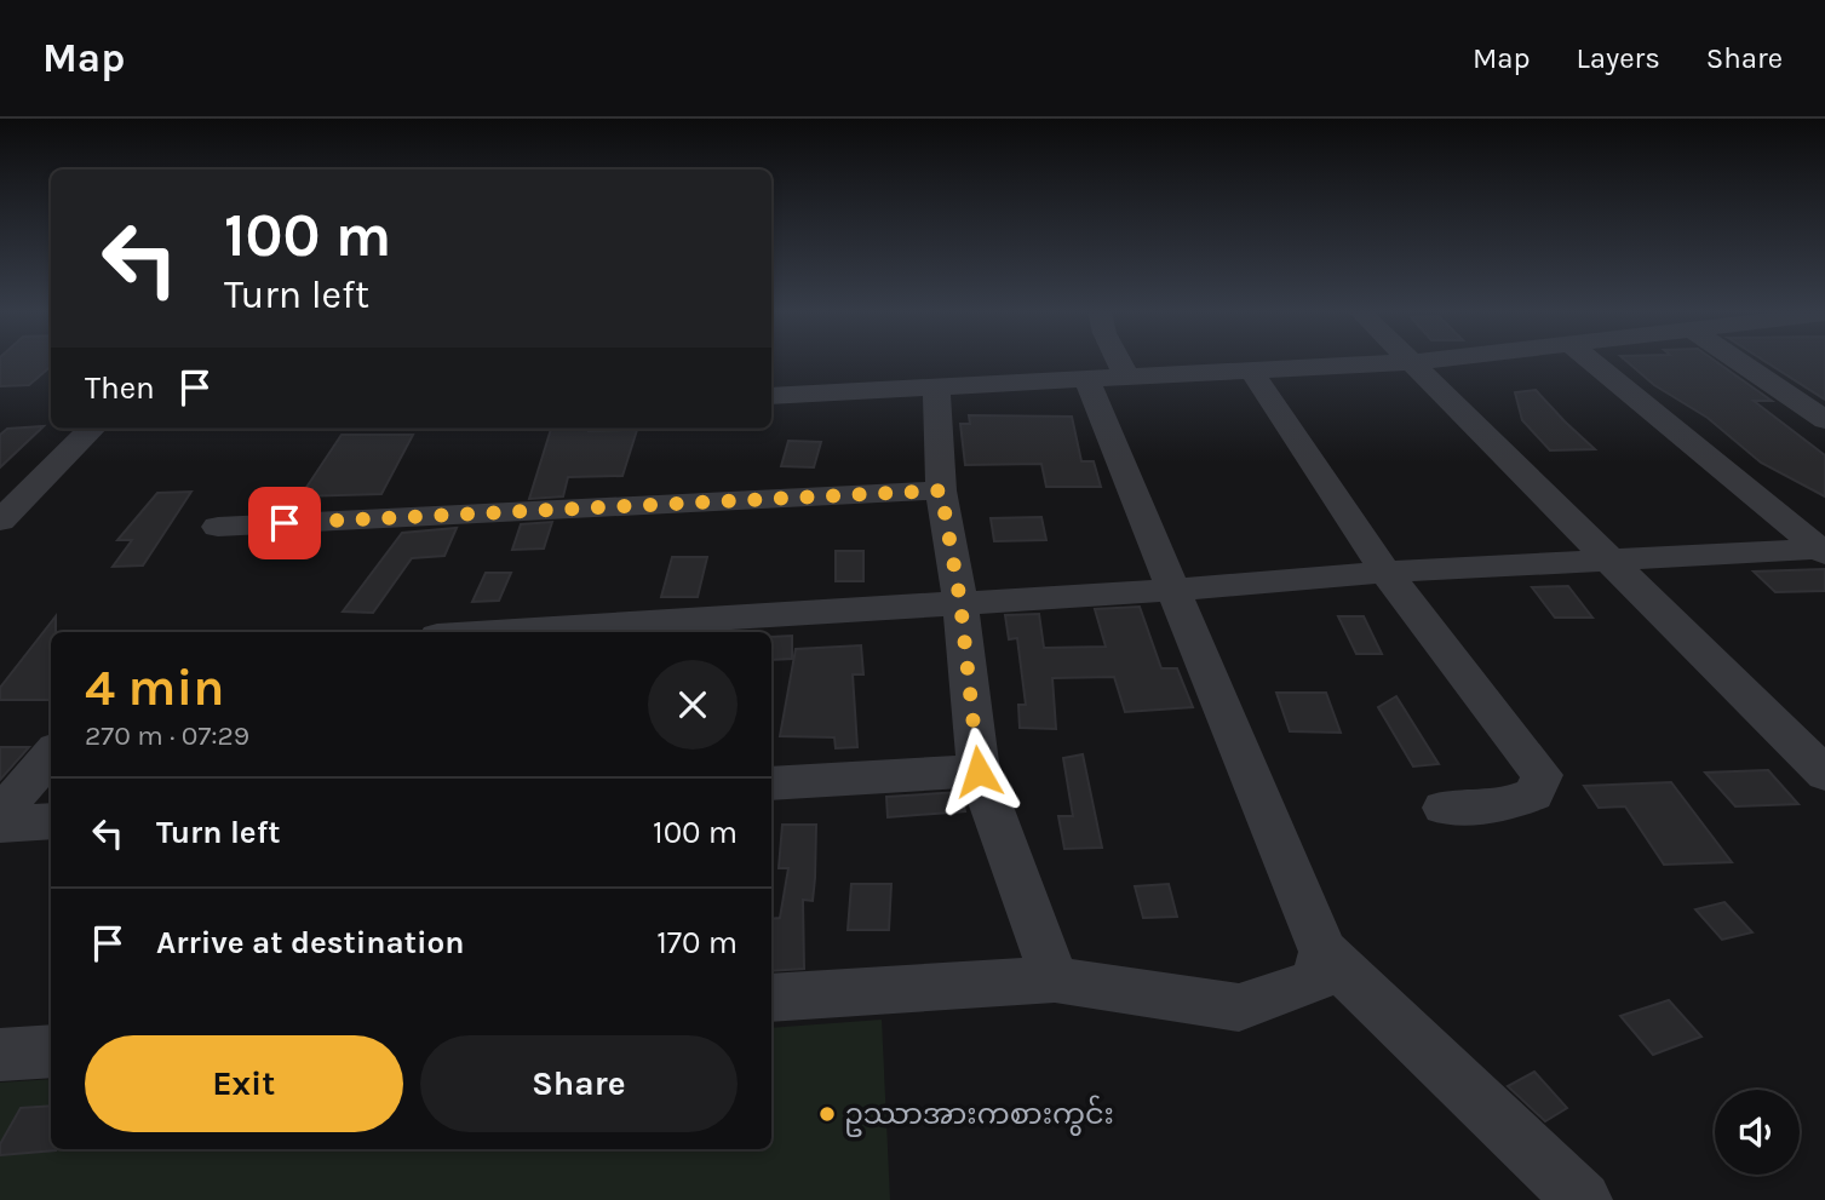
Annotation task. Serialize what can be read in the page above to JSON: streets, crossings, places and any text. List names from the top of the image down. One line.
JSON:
{"places":["ဥဿာ‌အားကစားကွင်း"],"page":{"header":"Map","nav":["Map","Layers","Share"],"turn":["100 m","Turn left"],"then":"Then","heading":["4 min","270 m · 07:29"],"list":[{"name":"Turn left","value":"100 m"},{"name":"Arrive at destination","value":"170 m"}],"buttons":["Exit","Share"]}}
